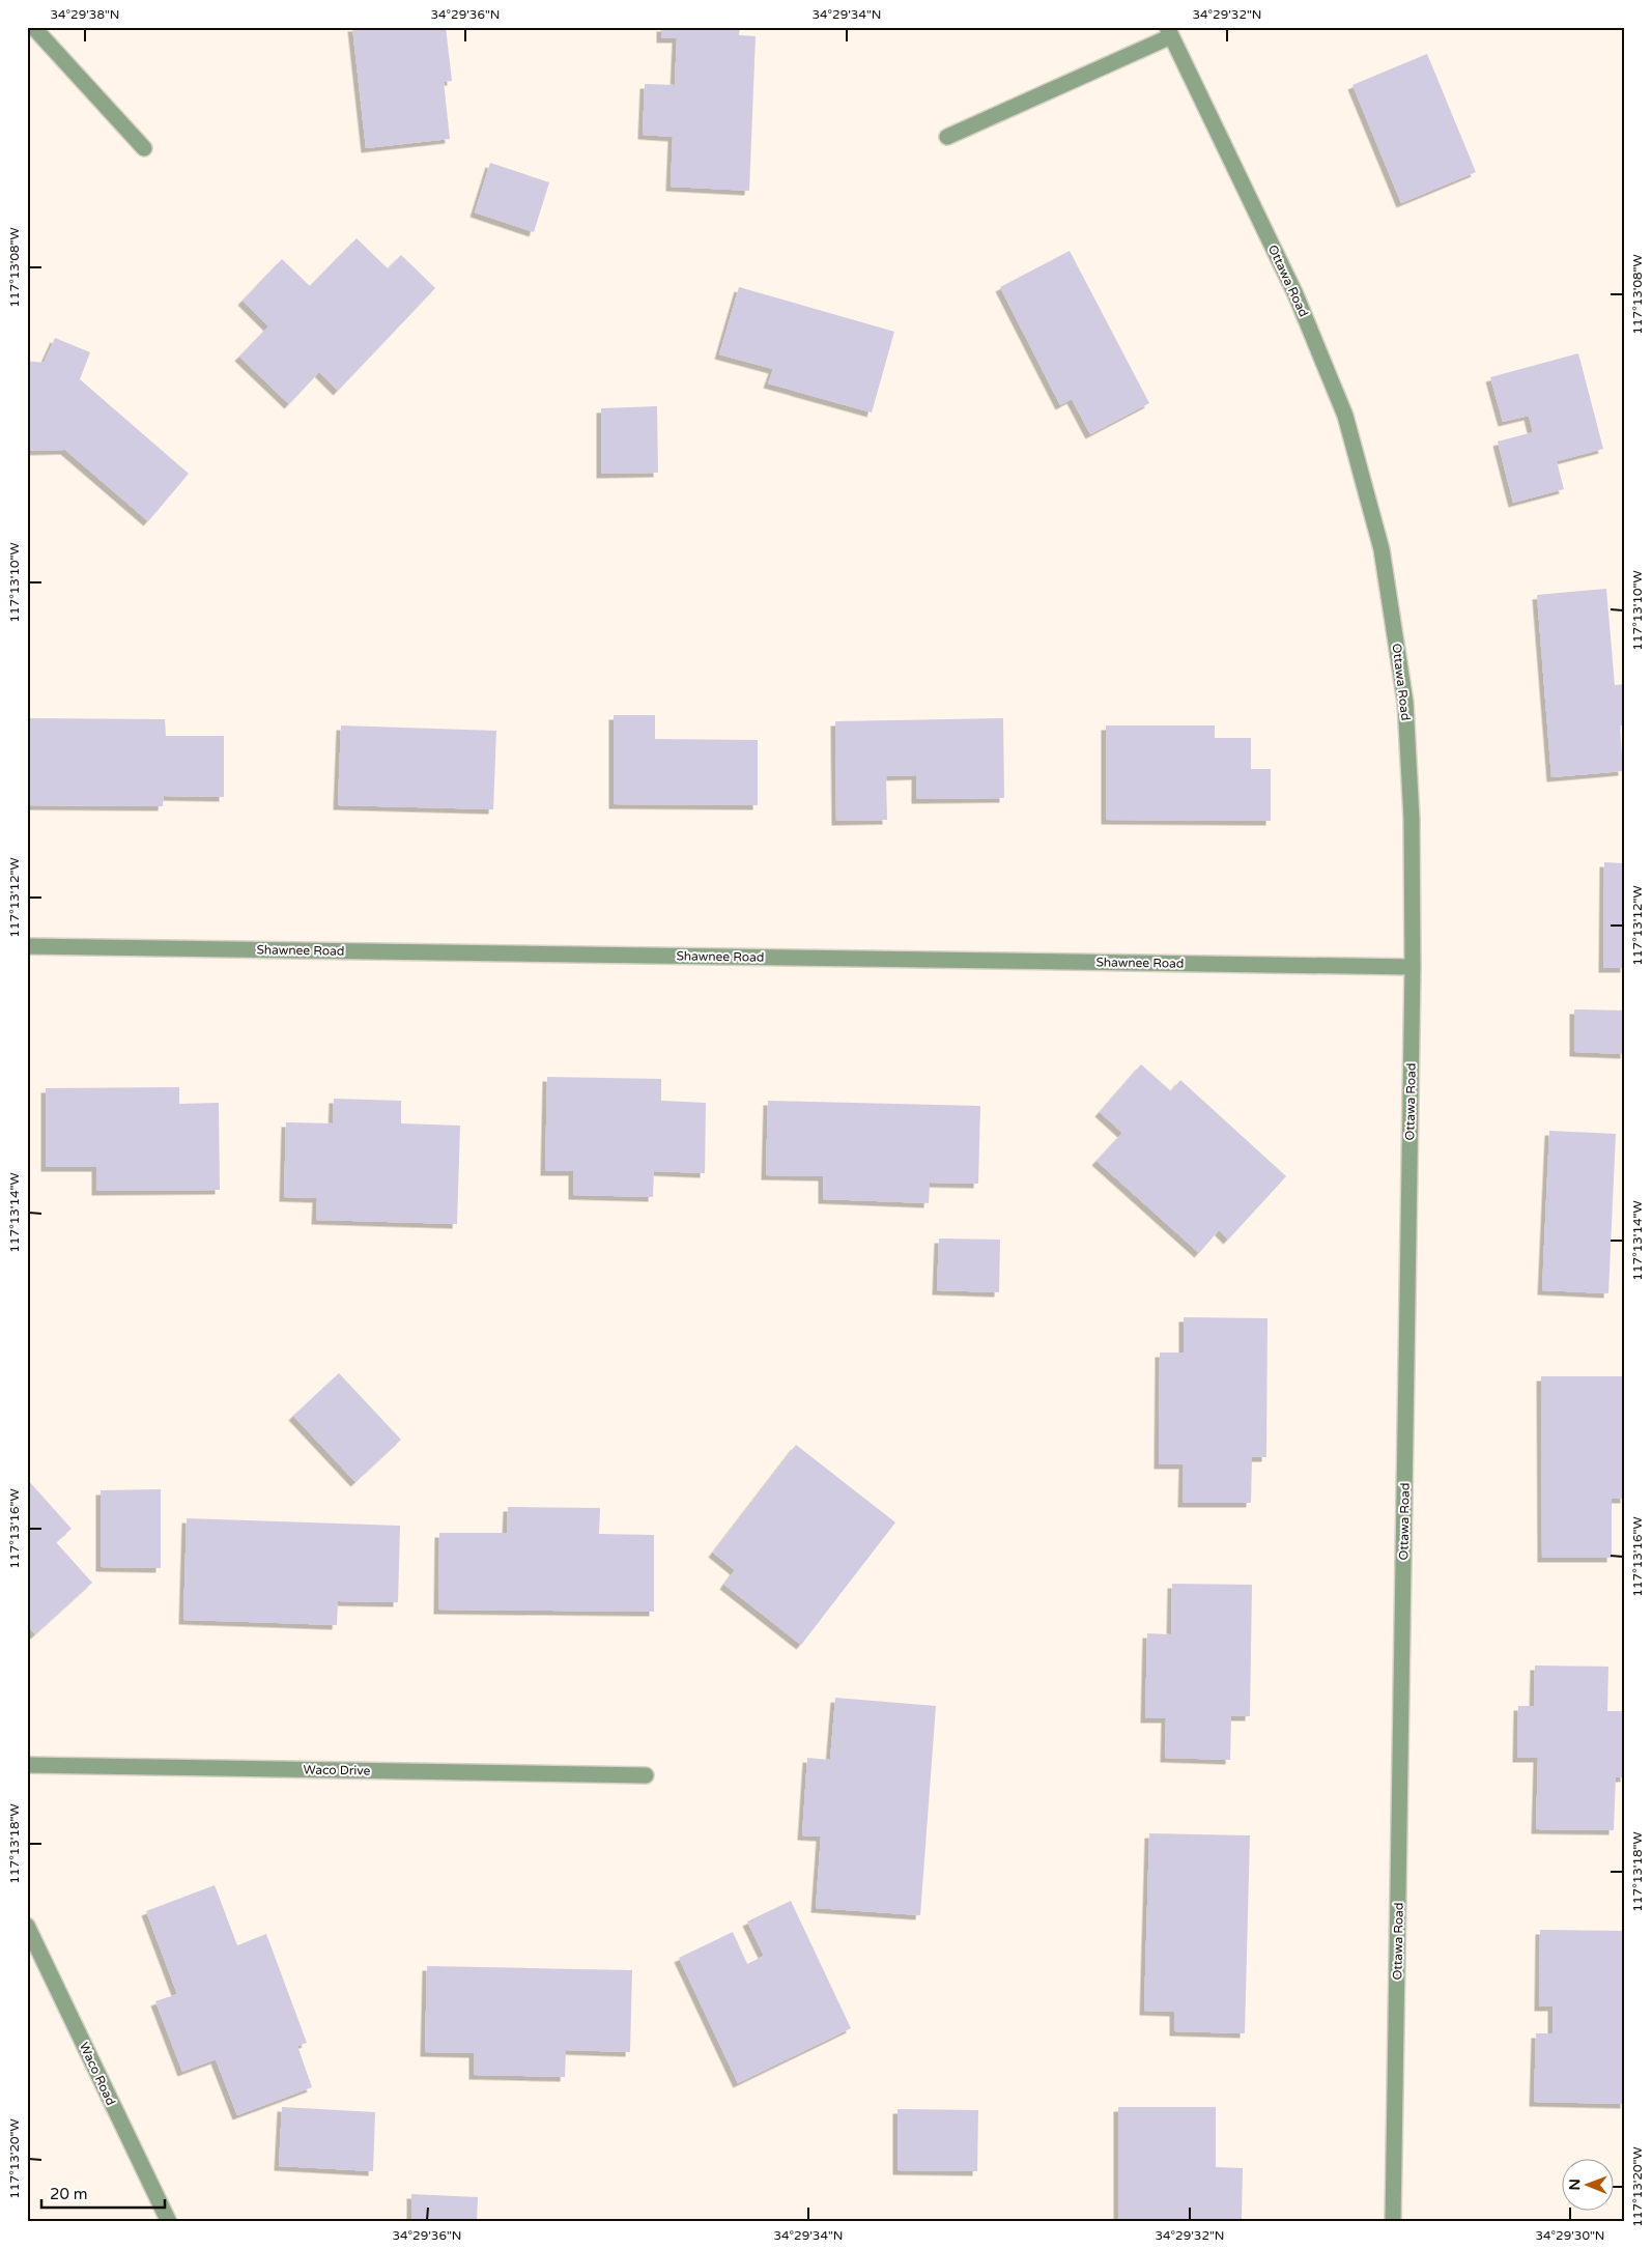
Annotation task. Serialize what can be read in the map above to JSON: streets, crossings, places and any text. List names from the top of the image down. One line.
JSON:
{"streets":{"street":["Ottawa Road","Shawnee Road","Waco Drive","Waco Road"]},"crossings":[["Ottawa Road","Shawnee Road"]],"scale_bar":"20 m","north":"left","coordinates":["34°29'38\"N","34°29'36\"N","34°29'34\"N","34°29'32\"N","117°13'08\"W","117°13'10\"W","117°13'12\"W","117°13'14\"W","117°13'16\"W","117°13'18\"W","117°13'20\"W","34°29'30\"N"]}
